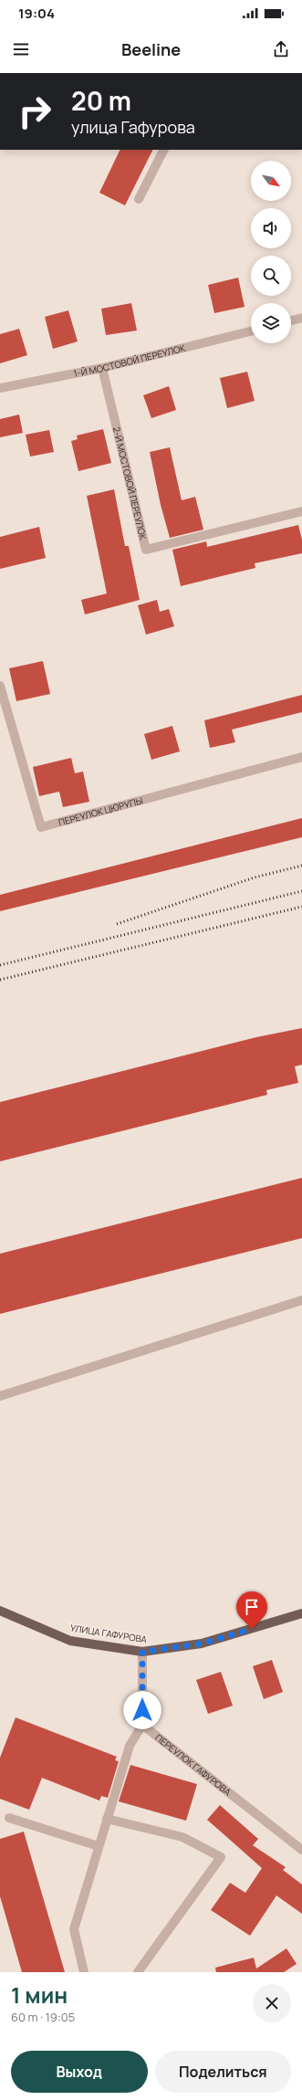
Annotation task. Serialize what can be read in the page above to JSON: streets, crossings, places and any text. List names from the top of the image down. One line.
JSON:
{"streets":{"main road":["УЛИЦА ГАФУРОВА"],"street":["1-Й МОСТОВОЙ ПЕРЕУЛОК","2-Й МОСТОВОЙ ПЕРЕУЛОК","ПЕРЕУЛОК ЦЮРУПЫ","ПЕРЕУЛОК ГАФУРОВА"]},"crossings":[["1-Й МОСТОВОЙ ПЕРЕУЛОК","2-Й МОСТОВОЙ ПЕРЕУЛОК"]],"north":"bottom right","page":{"status":"19:04","header":"Beeline","turn":["20 m","улица Гафурова"],"heading":["1 мин","60 m · 19:05"],"buttons":["Выход","Поделиться"]}}
